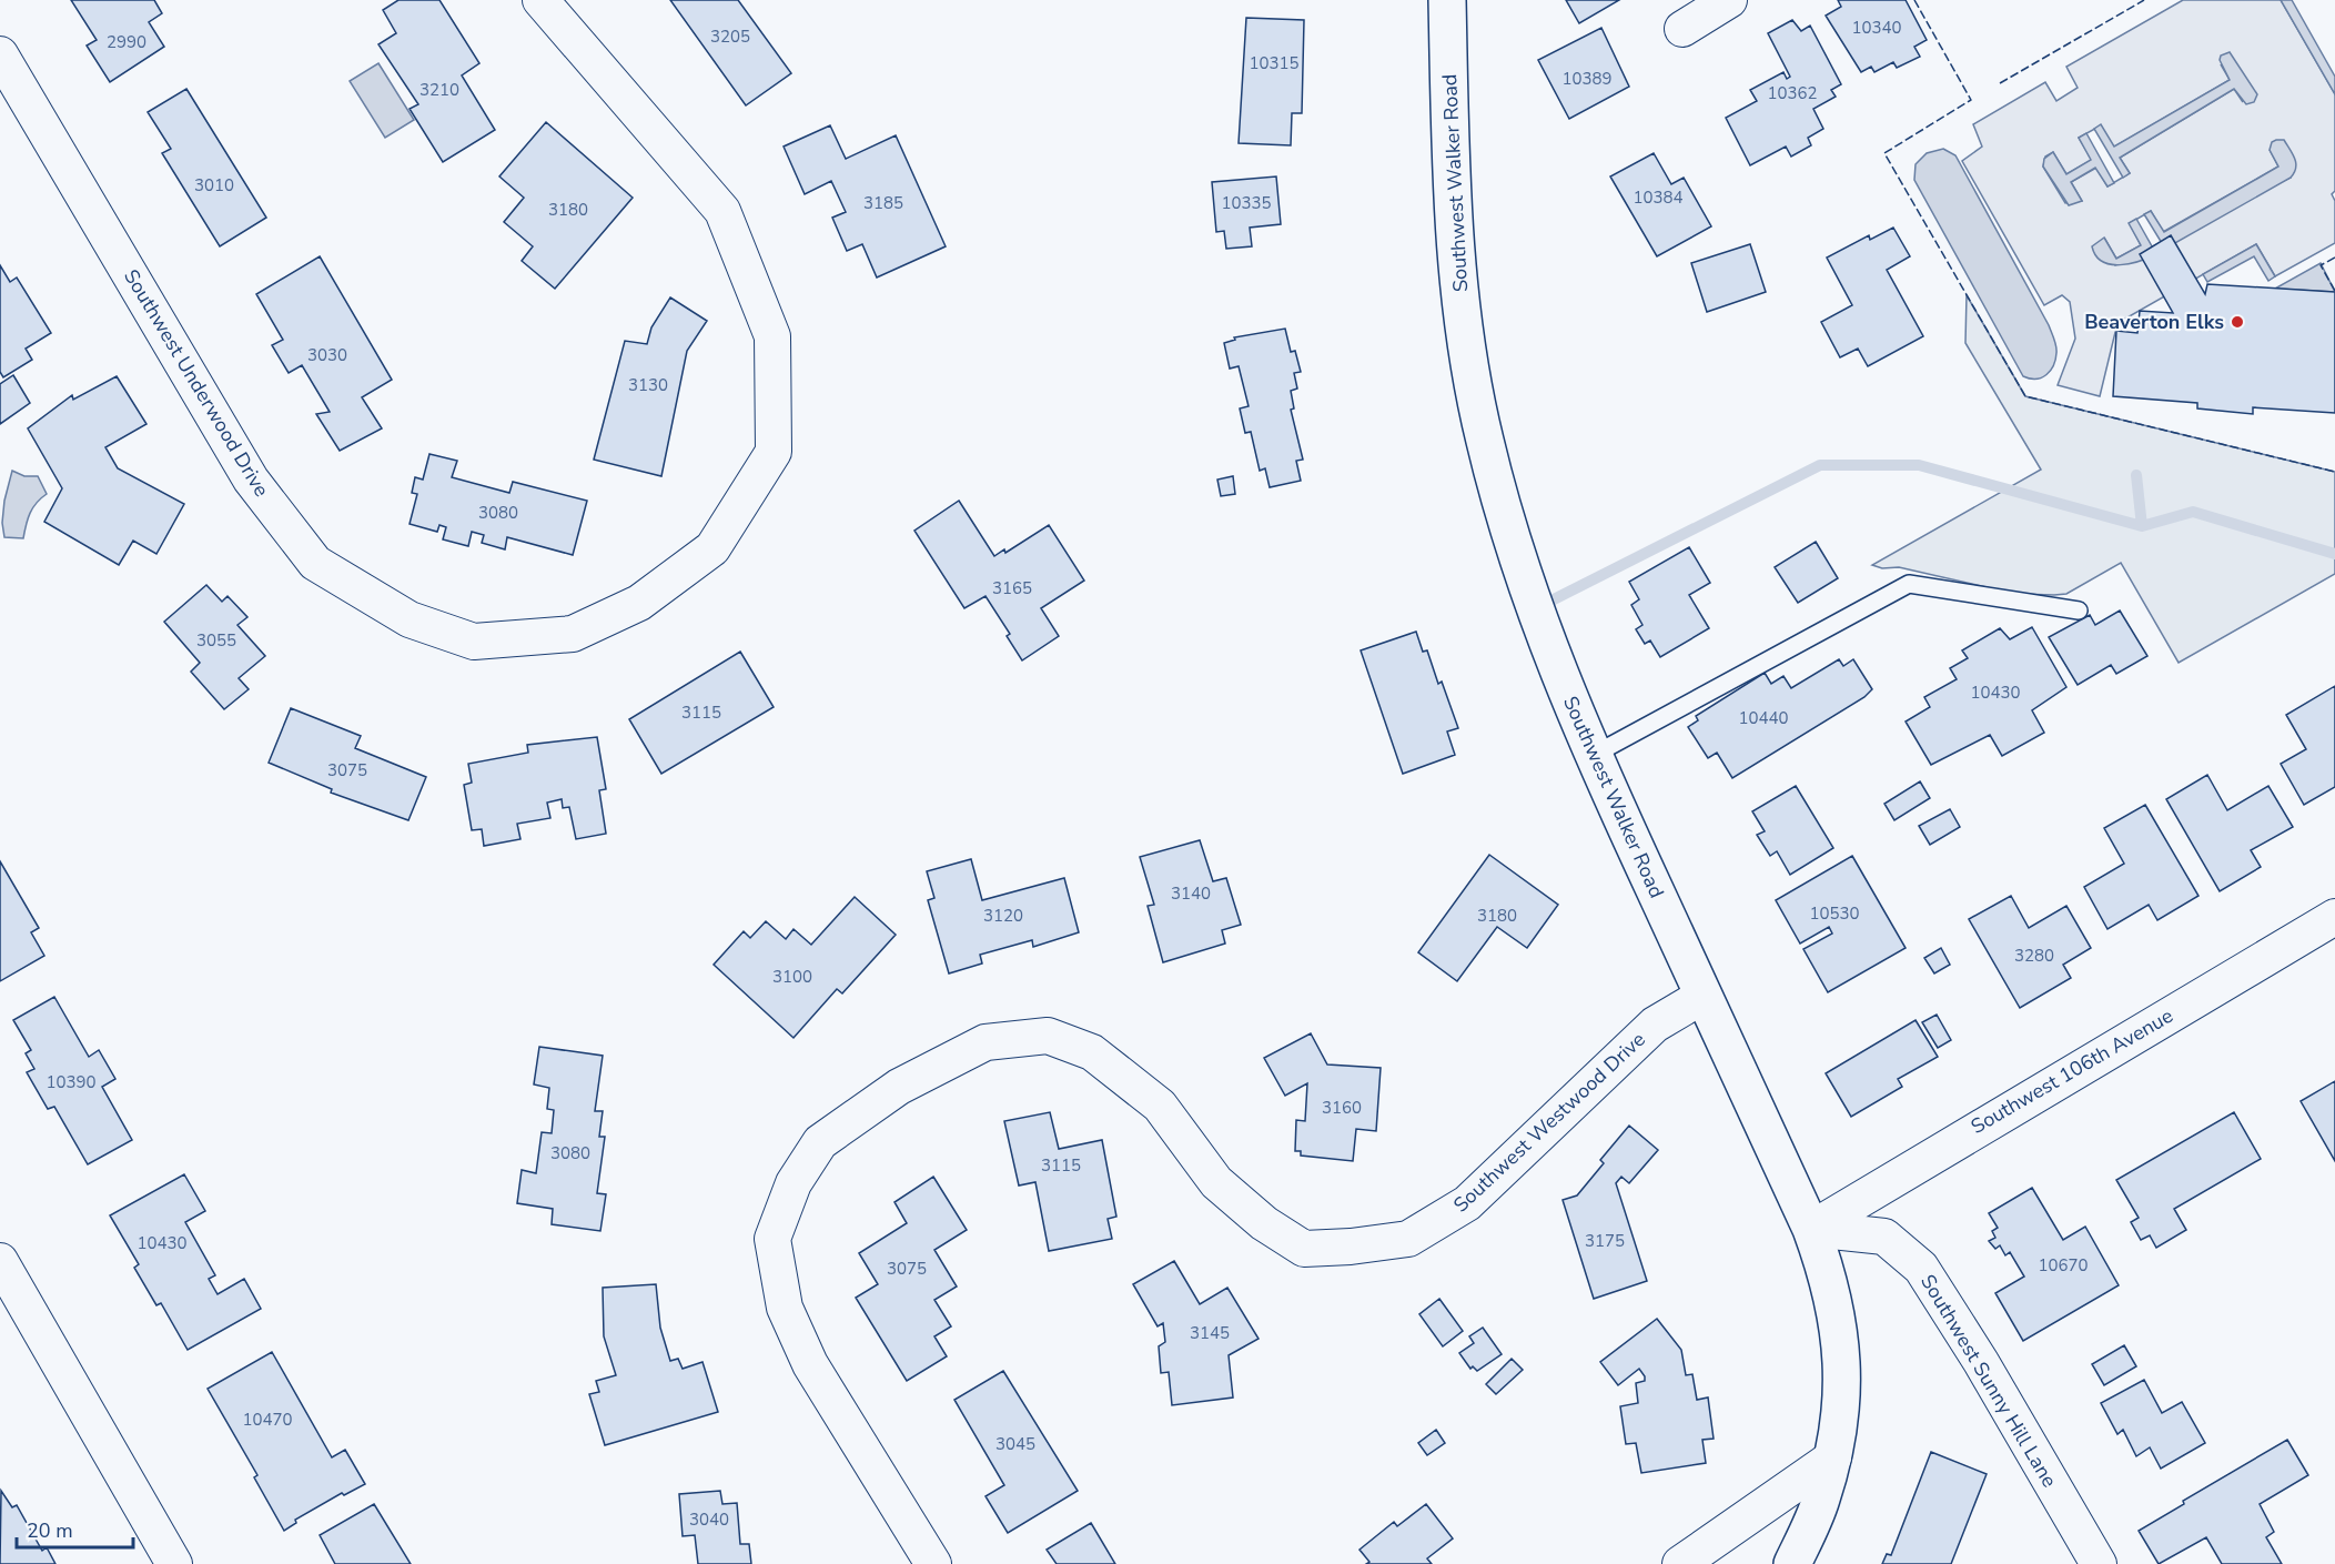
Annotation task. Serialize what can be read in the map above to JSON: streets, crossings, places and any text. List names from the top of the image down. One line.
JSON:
{"streets":{"main road":["Southwest Walker Road"],"street":["Southwest Underwood Drive","Southwest 106th Avenue","Southwest Westwood Drive","Southwest Sunny Hill Lane"]},"crossings":[["Southwest Walker Road","Southwest 106th Avenue"],["Southwest Walker Road","Southwest Westwood Drive"],["Southwest Walker Road","Southwest Sunny Hill Lane"],["Southwest 106th Avenue","Southwest Sunny Hill Lane"]],"places":["Beaverton Elks"],"house_numbers":["10340","3205","2990","10315","10389","3210","10362","3010","10384","3185","10335","3180","3030","3130","3080","3165","3055","10430","3115","10440","3075","3140","10530","3120","3180","3280","3100","10390","3160","3080","3115","3175","10430","10670","3075","3145","10470","3045","3040"],"scale_bar":"20 m"}
